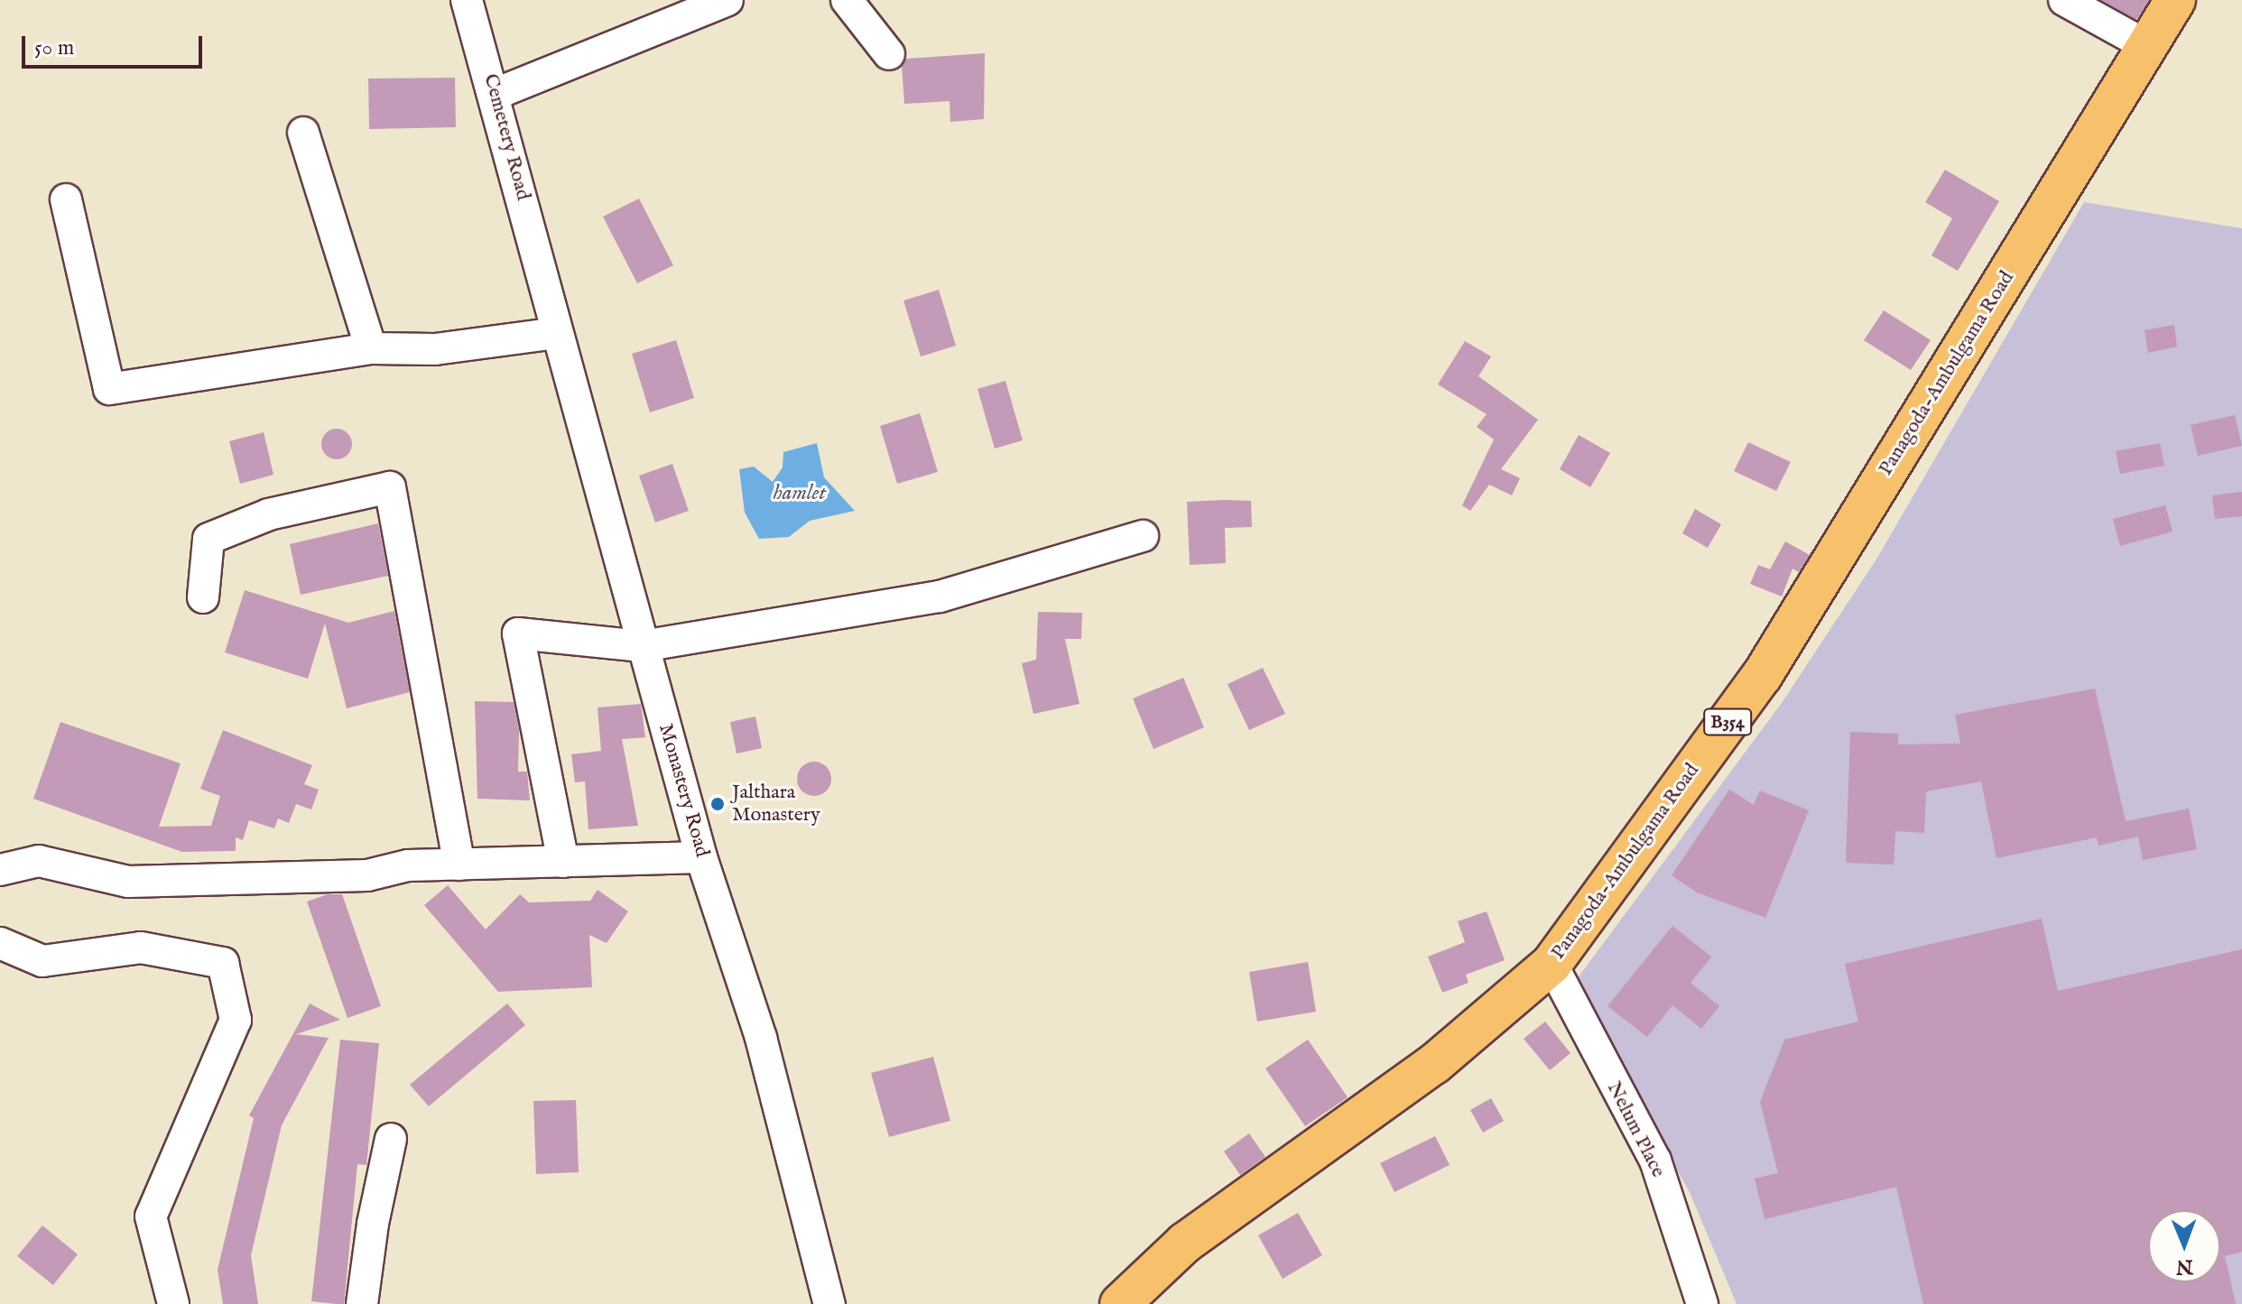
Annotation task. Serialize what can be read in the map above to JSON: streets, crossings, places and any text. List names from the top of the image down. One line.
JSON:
{"streets":{"main road":["Panagoda-Ambulgama Road","B354"],"street":["Cemetery Road","Monastery Road","Nelum Place"]},"crossings":[["Cemetery Road","Monastery Road"],["Panagoda-Ambulgama Road","Nelum Place"]],"water":["hamlet"],"places":["Jalthara Monastery"],"scale_bar":"50 m","north":"bottom"}
